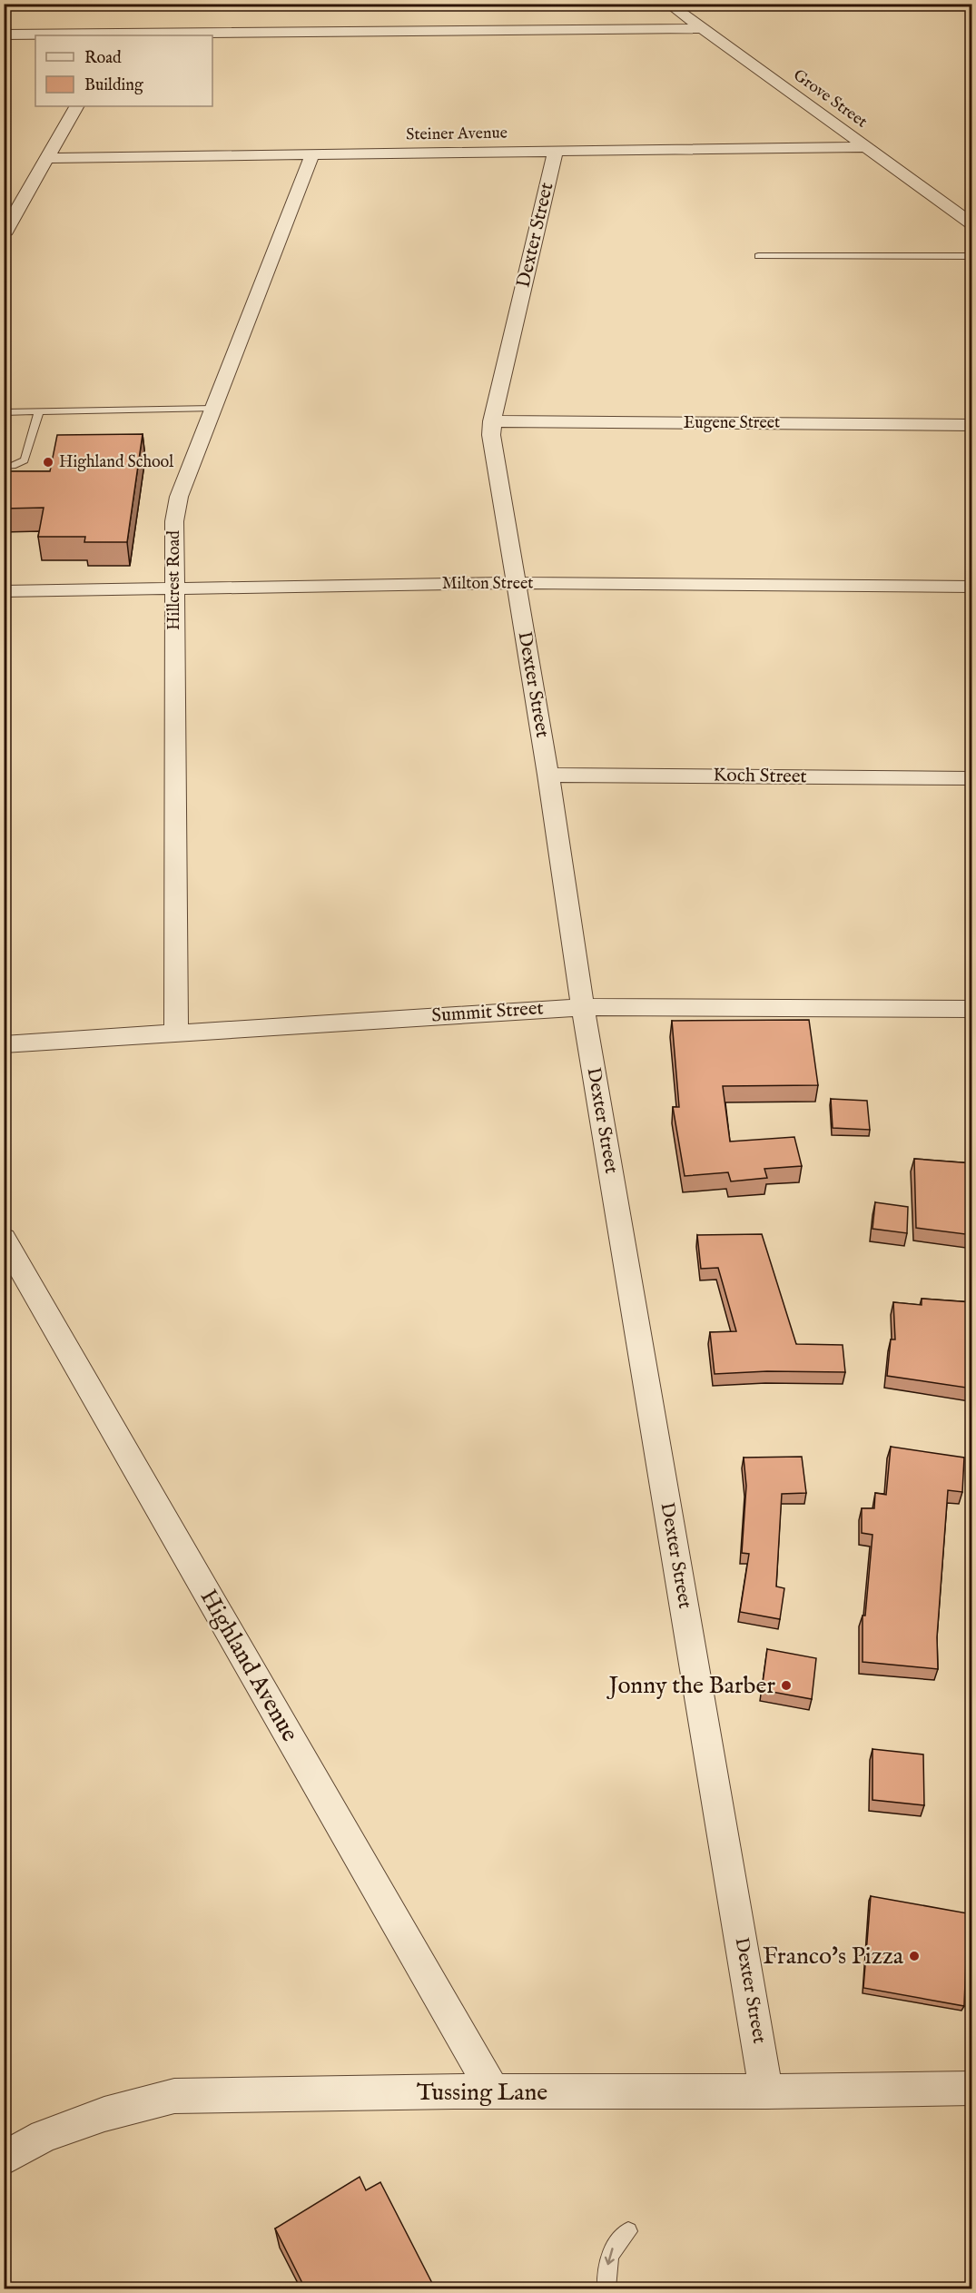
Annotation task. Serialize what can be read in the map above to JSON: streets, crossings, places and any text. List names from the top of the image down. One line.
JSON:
{"streets":{"street":["Grove Street","Steiner Avenue","Dexter Street","Eugene Street","Hillcrest Road","Milton Street","Koch Street","Summit Street","Highland Avenue","Tussing Lane"]},"crossings":[["Grove Street","Steiner Avenue"],["Steiner Avenue","Dexter Street"],["Steiner Avenue","Hillcrest Road"],["Dexter Street","Eugene Street"],["Dexter Street","Milton Street"],["Dexter Street","Koch Street"],["Dexter Street","Summit Street"],["Dexter Street","Tussing Lane"],["Hillcrest Road","Milton Street"],["Hillcrest Road","Summit Street"],["Highland Avenue","Tussing Lane"]],"places":["Highland School","Jonny the Barber","Franco's Pizza"],"legend":["Road","Building"]}
